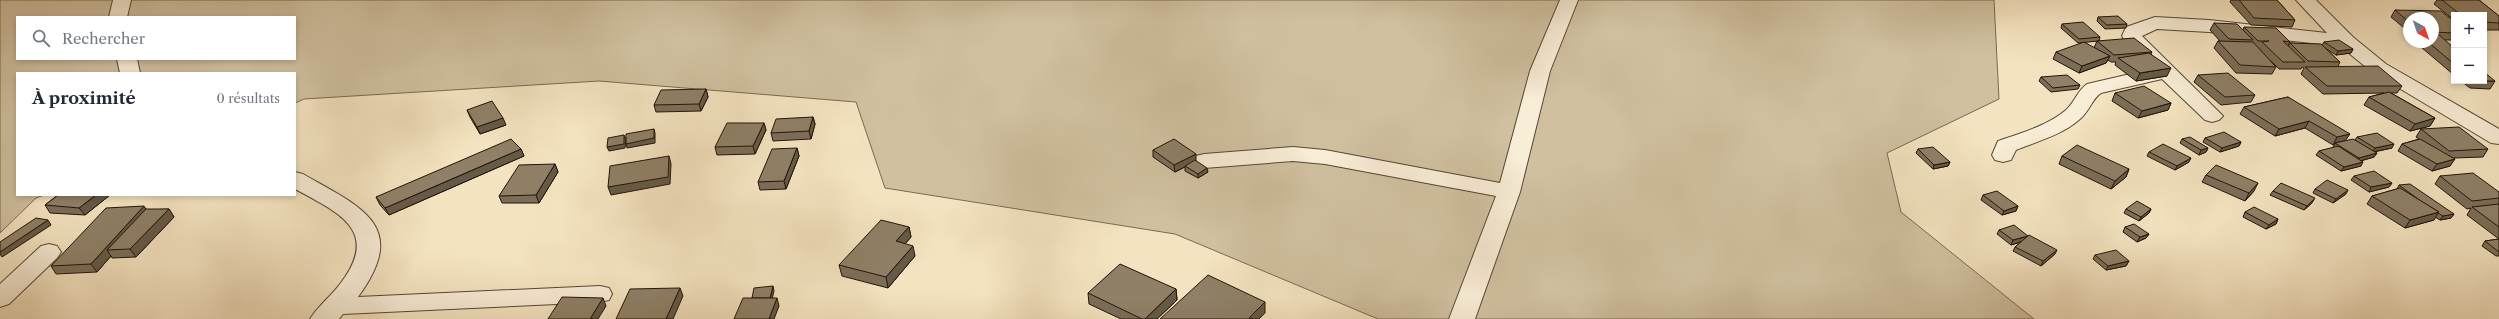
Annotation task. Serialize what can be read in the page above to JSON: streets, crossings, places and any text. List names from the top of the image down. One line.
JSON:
{"north":"bottom right","page":{"map_buttons":["+","−"],"search":"Rechercher","heading":["À proximité","0 résultats"]}}
